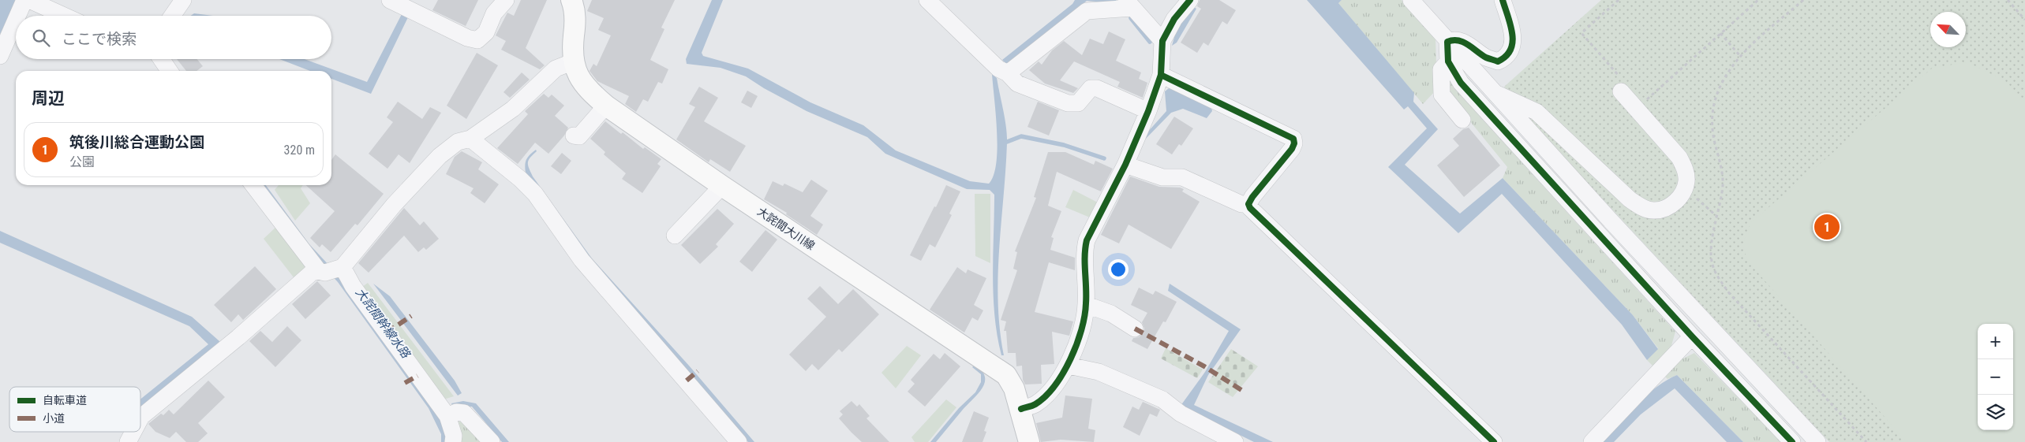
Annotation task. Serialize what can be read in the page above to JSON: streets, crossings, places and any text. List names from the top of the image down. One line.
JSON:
{"streets":{"main road":["大詫間大川線"]},"water":["大詫間幹線水路"],"legend":["自転車道","小道"],"north":"top left","page":{"search":"ここで検索","heading":"周辺","list":[{"mark":"1","name":"筑後川総合運動公園","note":"公園","value":"320 m"}],"pins":"1","map_buttons":["+","−"]}}
